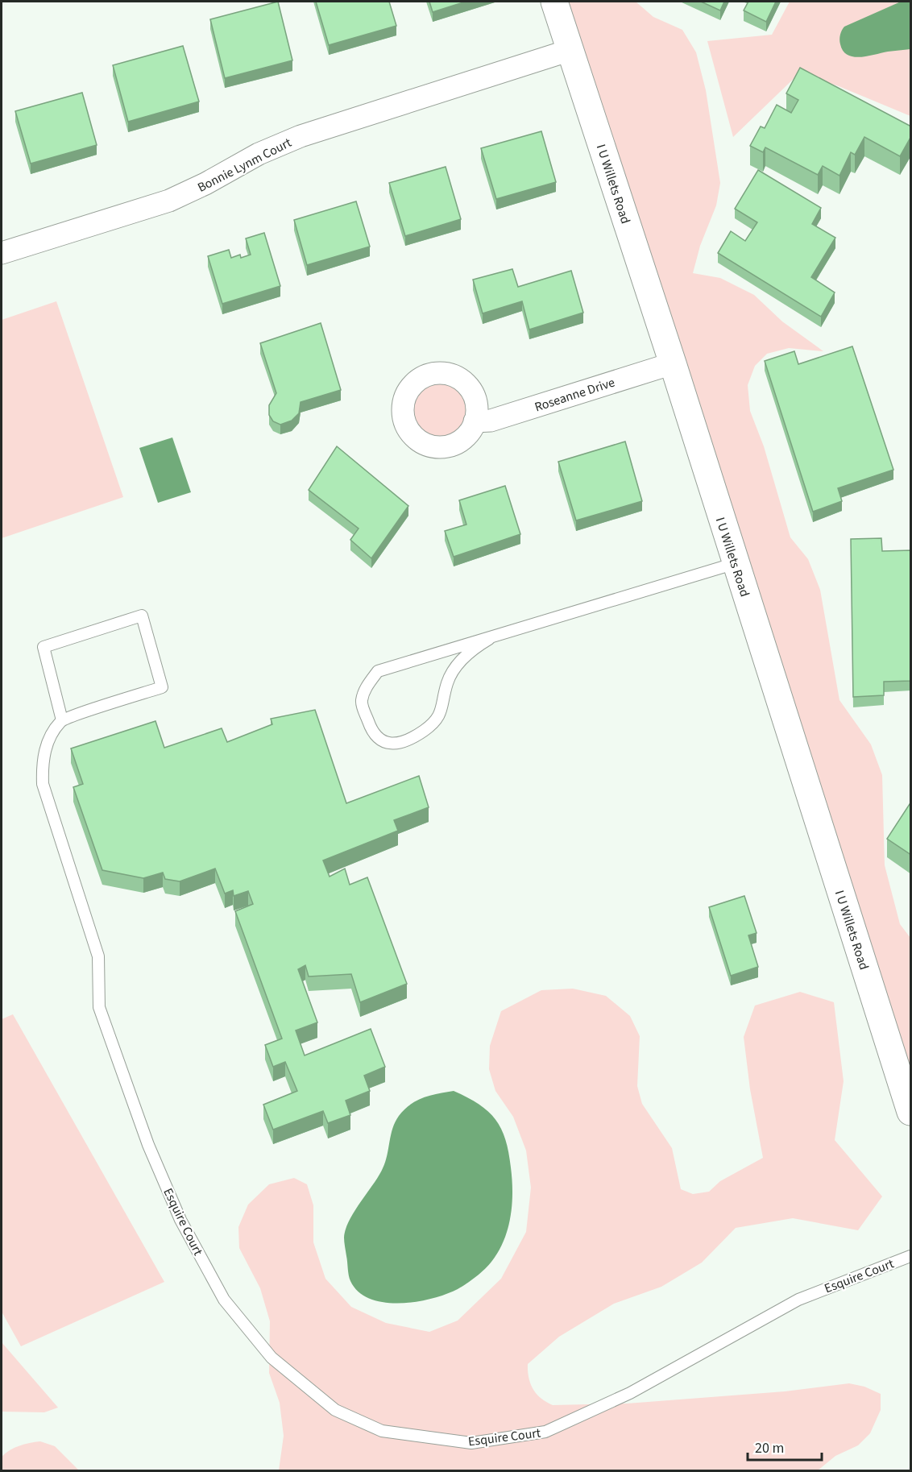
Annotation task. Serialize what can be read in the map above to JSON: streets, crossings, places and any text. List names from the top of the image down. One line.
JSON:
{"streets":{"street":["Bonnie Lynm Court","I U Willets Road","Roseanne Drive"],"lane":["Esquire Court"]},"crossings":[["Bonnie Lynm Court","I U Willets Road"],["I U Willets Road","Roseanne Drive"]],"scale_bar":"20 m"}
